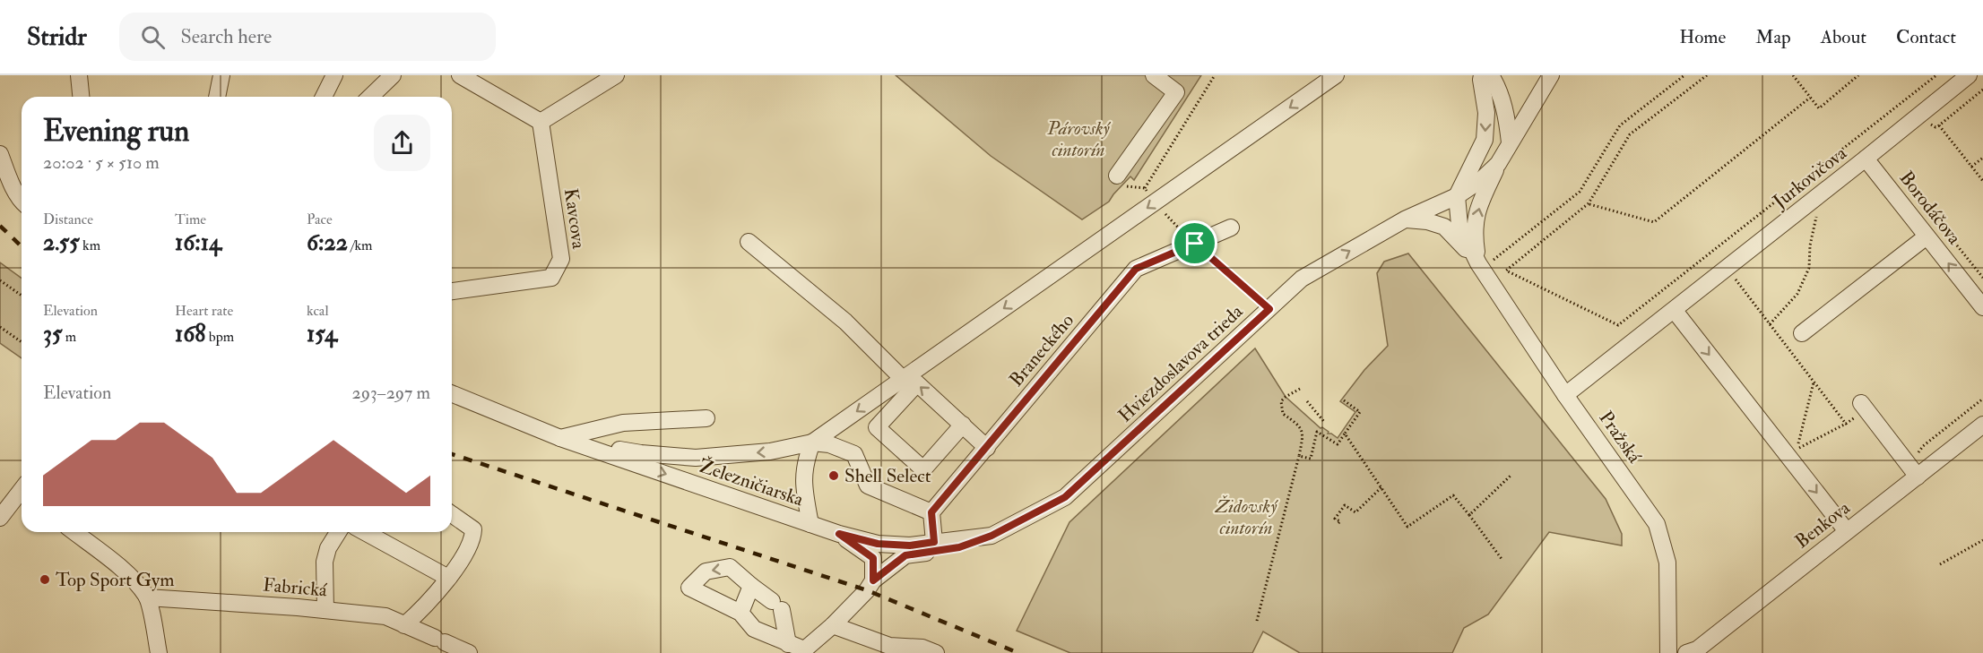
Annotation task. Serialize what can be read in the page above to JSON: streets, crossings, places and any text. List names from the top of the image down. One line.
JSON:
{"streets":{"street":["Jurkovičova","Borodáčova","Kavcova","Braneckého","Hviezdoslavova trieda","Pražská","Železničiarska","Benkova","Fabrická"]},"crossings":[["Jurkovičova","Borodáčova"],["Jurkovičova","Pražská"],["Hviezdoslavova trieda","Železničiarska"]],"one_way":["Borodáčova"],"parks":["Párovský cintorín","Židovský cintorín"],"places":["Shell Select","Top Sport Gym"],"page":{"header":"Stridr","search":"Search here","nav":["Home","Map","About","Contact"],"heading":["Evening run","20:02 · 5 × 510 m"],"stats":[["Distance","2.55 km"],["Time","16:14"],["Pace","6:22 /km"],["Elevation","35 m"],["Heart rate","168 bpm"],["kcal","154"]],"chart":["Elevation","293–297 m"]}}
